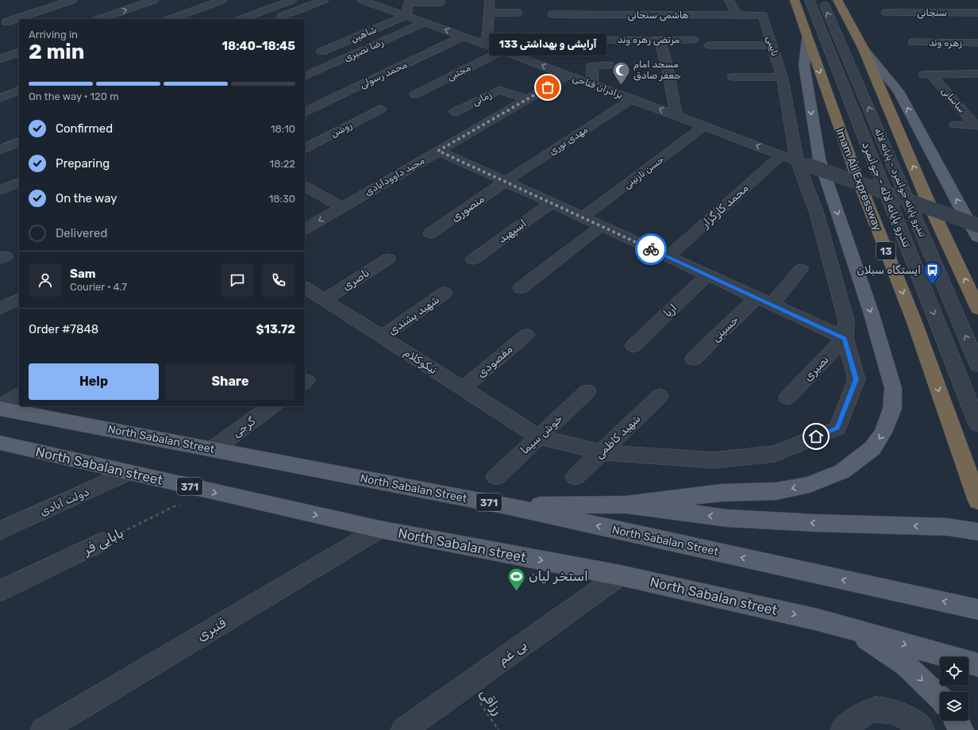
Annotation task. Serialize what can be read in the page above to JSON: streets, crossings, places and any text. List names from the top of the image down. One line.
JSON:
{"streets":{"highway":["Imam Ali Expressway","13"],"main road":["North Sabalan Street","North Sabalan street","371"],"street":["سنجانی","هاشمی سنجانی","شاهین","مرتضی زهره وند","زهره وند","نایینی","رضا نصیری","مجتبی","محمد رسولی","برادران فتاحی","زمانی","ساسانی","روشن","مهدی نوری","حسن نازنینی","مجید داوودآبادی","تندرو پایانه جوانمرد - پایانه لاله","تندرو پایانه لاله - جوانمرد","محمد کارگزار","منصوری","اسپهبد","ناصری","اریا","شهید پشندی","حسینی","نیکوکلام","مقصودی","نصیری","گرجی","خوش سیما","شهید کاظمی","دولت آبادی","بابایی فر","قنبری","بی غم"],"path":["رزاقی"]},"crossings":[["هاشمی سنجانی","نایینی"],["شاهین","برادران فتاحی"],["نایینی","برادران فتاحی"],["نایینی","محمد کارگزار"],["نایینی","نیکوکلام"],["نایینی","نصیری"],["رضا نصیری","برادران فتاحی"],["مجتبی","برادران فتاحی"],["محمد رسولی","برادران فتاحی"],["برادران فتاحی","مهدی نوری"],["برادران فتاحی","حسن نازنینی"],["برادران فتاحی","مجید داوودآبادی"],["برادران فتاحی","محمد کارگزار"],["زمانی","مجید داوودآبادی"],["مهدی نوری","منصوری"],["ناصری","نیکوکلام"],["شهید پشندی","نیکوکلام"],["نیکوکلام","مقصودی"],["نیکوکلام","نصیری"],["نیکوکلام","خوش سیما"],["نیکوکلام","شهید کاظمی"],["گرجی","North Sabalan Street"],["North Sabalan street","دولت آبادی"],["North Sabalan street","بابایی فر"],["North Sabalan street","قنبری"],["North Sabalan street","بی غم"],["بی غم","رزاقی"]],"one_way":["تندرو پایانه جوانمرد - پایانه لاله","تندرو پایانه لاله - جوانمرد"],"places":{"mosque":["مسجد امام جعفر صادق"],"other":["آرایشی و بهداشتی 133"],"bus stop":["ایستگاه سبلان"],"sports":["استخر لیان"]},"page":{"heading":["2 min","Arriving in","18:40–18:45"],"panel":["Sam","Courier · 4.7","Order #7848","$13.72"],"bubble":"آرایشی و بهداشتی 133","bar":"On the way · 120 m","list":[["Confirmed","18:10"],["Preparing","18:22"],["On the way","18:30"],"Delivered"],"buttons":["Help","Share"]}}
